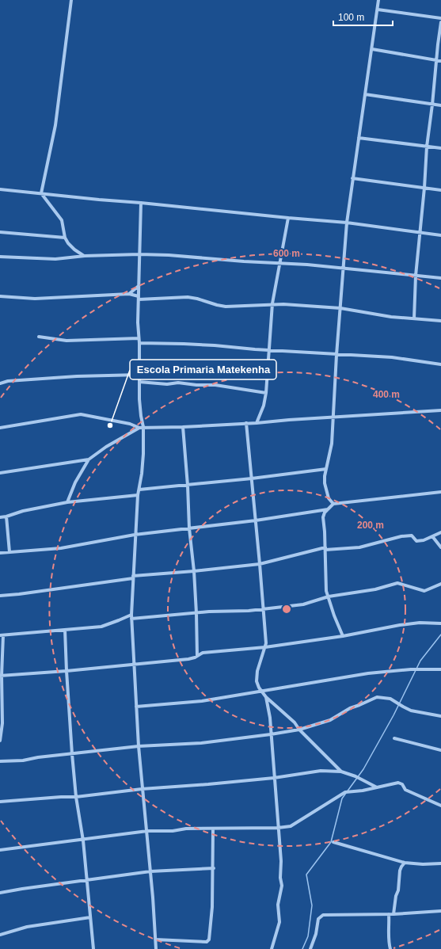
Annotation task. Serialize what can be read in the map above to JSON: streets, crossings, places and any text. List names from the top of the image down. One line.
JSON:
{"places":["Escola Primaria Matekenha"],"scale_bar":"100 m","rings":["600 m","400 m","200 m"]}
